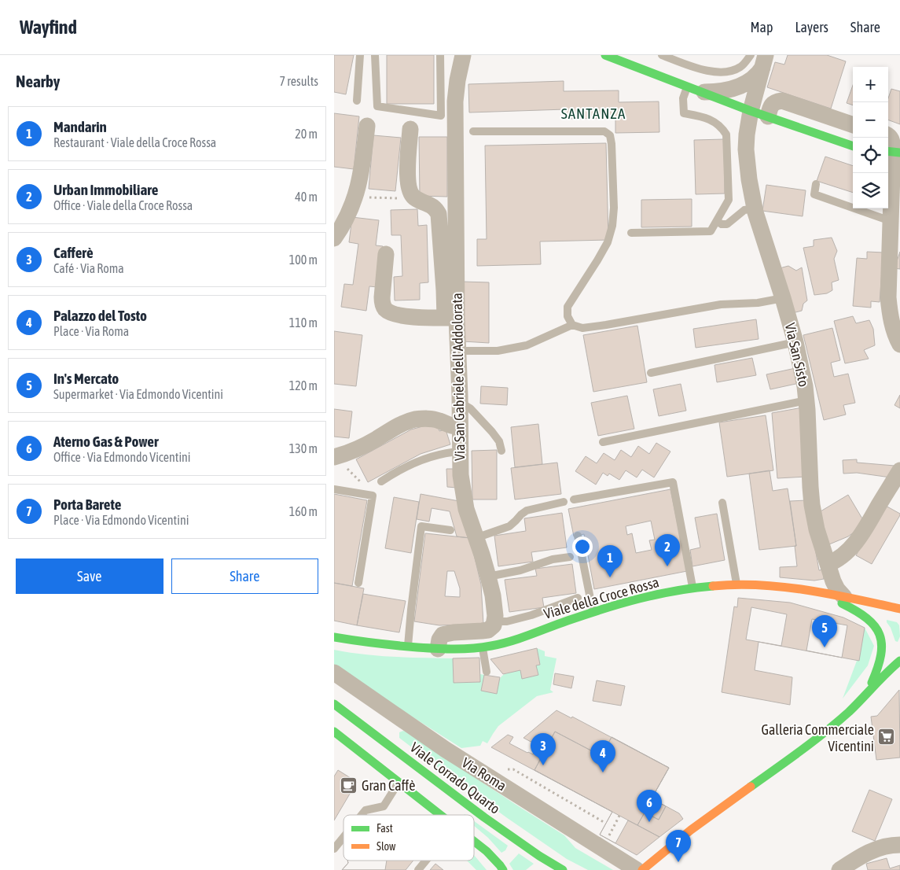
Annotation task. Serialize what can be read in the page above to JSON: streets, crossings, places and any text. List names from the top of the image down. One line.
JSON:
{"streets":{"main road":["Viale della Croce Rossa","Viale Corrado Quarto"],"street":["Via San Sisto","Via San Gabriele dell'Addolorata","Via Roma"]},"crossings":[["Via San Sisto","Viale della Croce Rossa"]],"districts":["SANTANZA"],"places":{"supermarket":["Galleria Commerciale Vicentini"],"cafe":["Gran Caffè"]},"legend":["Fast","Slow"],"page":{"header":"Wayfind","nav":["Map","Layers","Share"],"heading":["Nearby","7 results"],"map_buttons":["+","−"],"list":[{"mark":"1","name":"Mandarin","note":"Restaurant · Viale della Croce Rossa","value":"20 m"},{"mark":"2","name":"Urban Immobiliare","note":"Office · Viale della Croce Rossa","value":"40 m"},{"mark":"3","name":"Cafferè","note":"Café · Via Roma","value":"100 m"},{"mark":"4","name":"Palazzo del Tosto","note":"Place · Via Roma","value":"110 m"},{"mark":"5","name":"In's Mercato","note":"Supermarket · Via Edmondo Vicentini","value":"120 m"},{"mark":"6","name":"Aterno Gas & Power","note":"Office · Via Edmondo Vicentini","value":"130 m"},{"mark":"7","name":"Porta Barete","note":"Place · Via Edmondo Vicentini","value":"160 m"}],"pins":["2","1","5","3","4","6","7"],"buttons":["Save","Share"]}}
